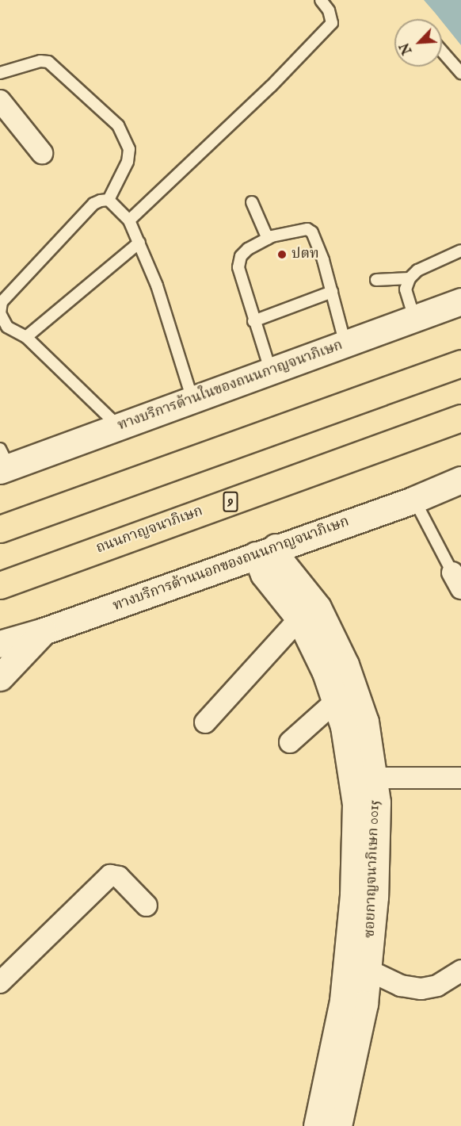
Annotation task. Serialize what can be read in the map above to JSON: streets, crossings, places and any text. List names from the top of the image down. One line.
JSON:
{"streets":{"highway":["9","ถนนกาญจนาภิเษก"],"street":["ทางบริการด้านในของถนนกาญจนาภิเษก","ทางบริการด้านนอกของถนนกาญจนาภิเษก","ซอยกาญจนาภิเษก 0015"]},"crossings":[["ทางบริการด้านนอกของถนนกาญจนาภิเษก","ซอยกาญจนาภิเษก 0015"]],"places":["ปตท"],"north":"bottom left"}
